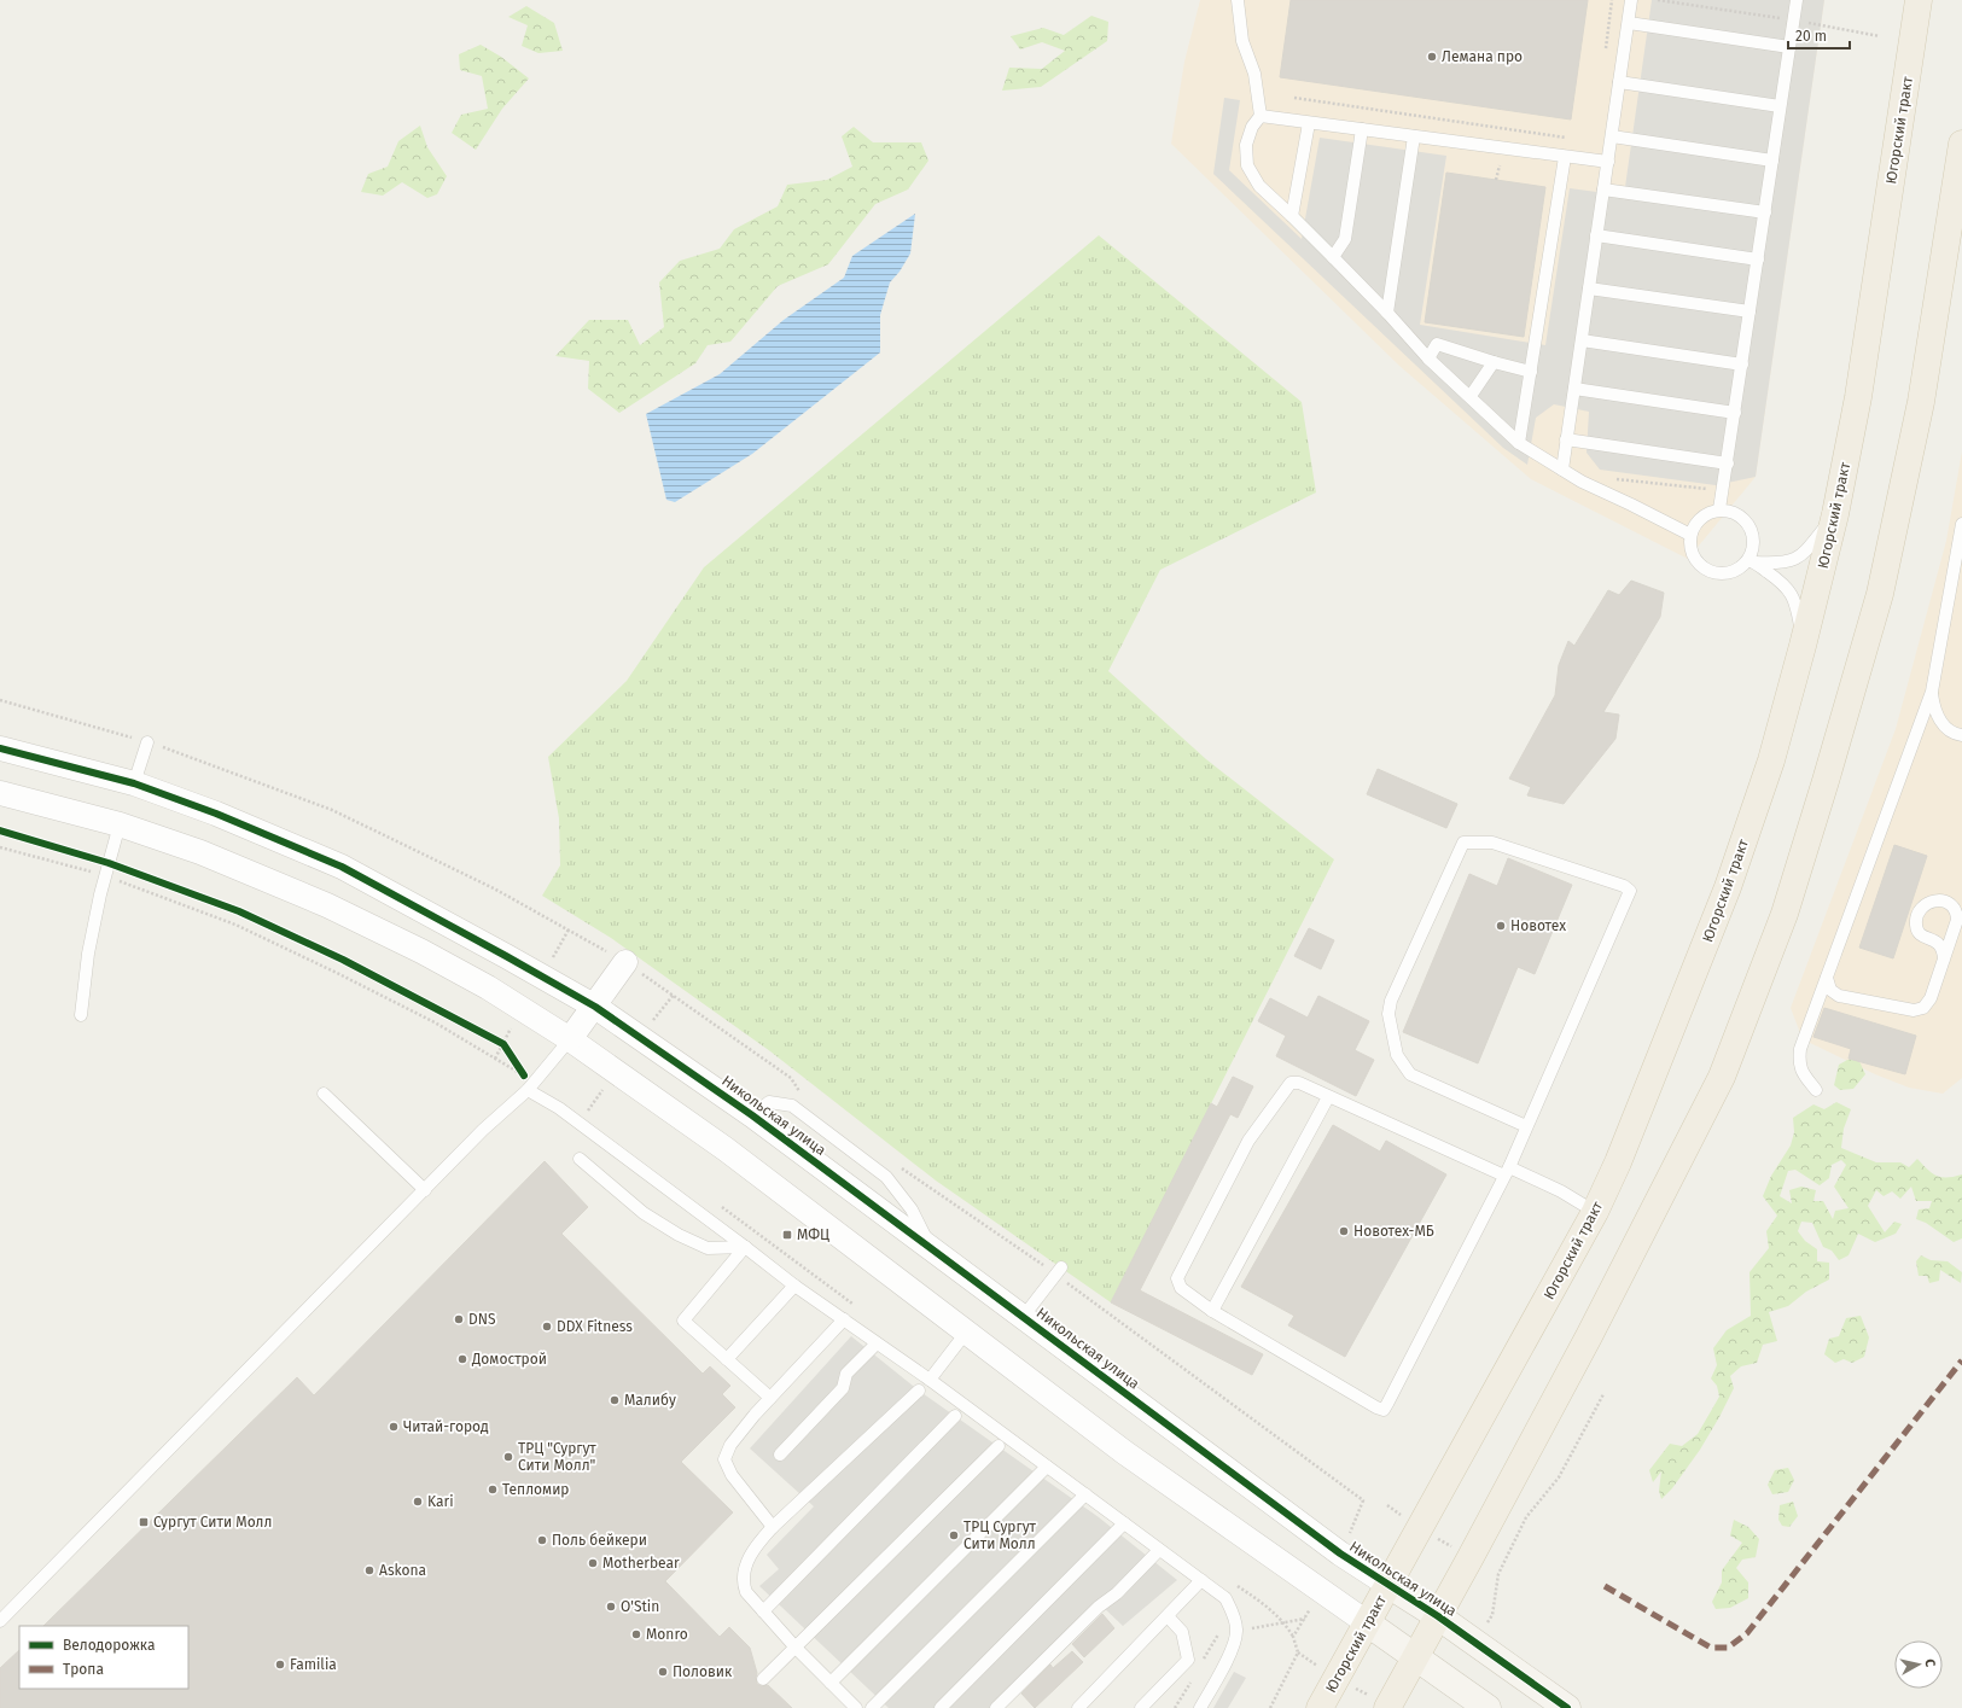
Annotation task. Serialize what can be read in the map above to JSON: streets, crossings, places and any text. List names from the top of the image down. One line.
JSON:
{"streets":{"main road":["Югорский тракт"],"street":["Никольская улица"]},"crossings":[["Югорский тракт","Никольская улица"]],"places":{"other":["Лемана про","Новотех","Новотех-МБ","DNS","DDX Fitness","Домострой","Малибу","Читай-город","ТРЦ \"Сургут Сити Молл\"","Тепломир","Kari","ТРЦ Сургут Сити Молл","Поль бейкери","Motherbear","Askona","O'Stin","Monro","Familia","Половик"],"transit":["МФЦ","Сургут Сити Молл"]},"legend":["Велодорожка","Тропа"],"scale_bar":"20 m","north":"right"}
